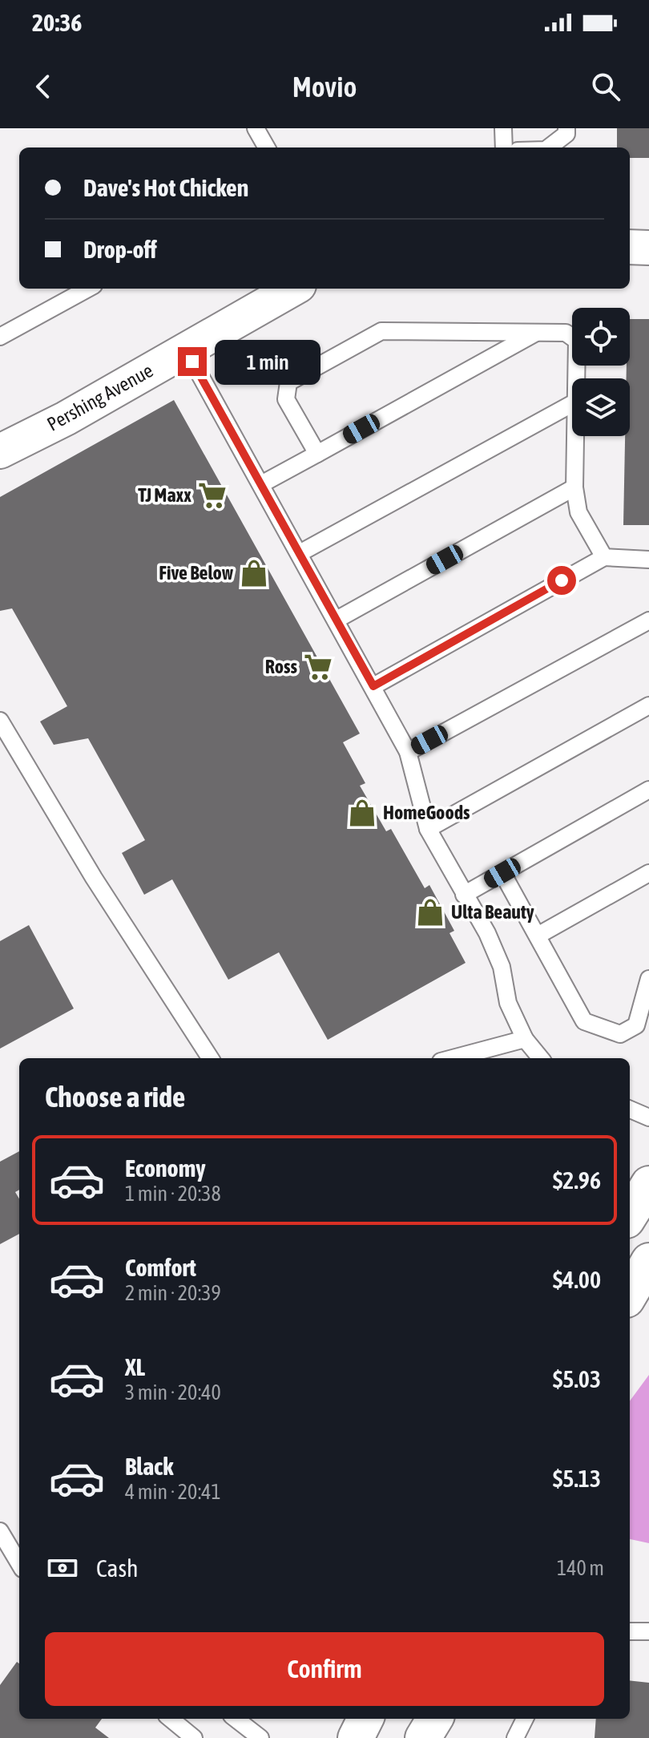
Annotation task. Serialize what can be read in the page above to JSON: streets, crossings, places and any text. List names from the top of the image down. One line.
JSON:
{"streets":{"street":["Pershing Avenue"]},"places":{"supermarket":["TJ Maxx","Ross"],"shop":["Five Below","HomeGoods","Ulta Beauty"]},"page":{"status":"20:36","header":"Movio","banner":["Dave's Hot Chicken","Drop-off"],"bubble":"1 min","heading":"Choose a ride","list":[{"name":"Economy","note":"1 min · 20:38","value":"$2.96"},{"name":"Comfort","note":"2 min · 20:39","value":"$4.00"},{"name":"XL","note":"3 min · 20:40","value":"$5.03"},{"name":"Black","note":"4 min · 20:41","value":"$5.13"}],"pay":["Cash","140 m"],"buttons":"Confirm"}}
